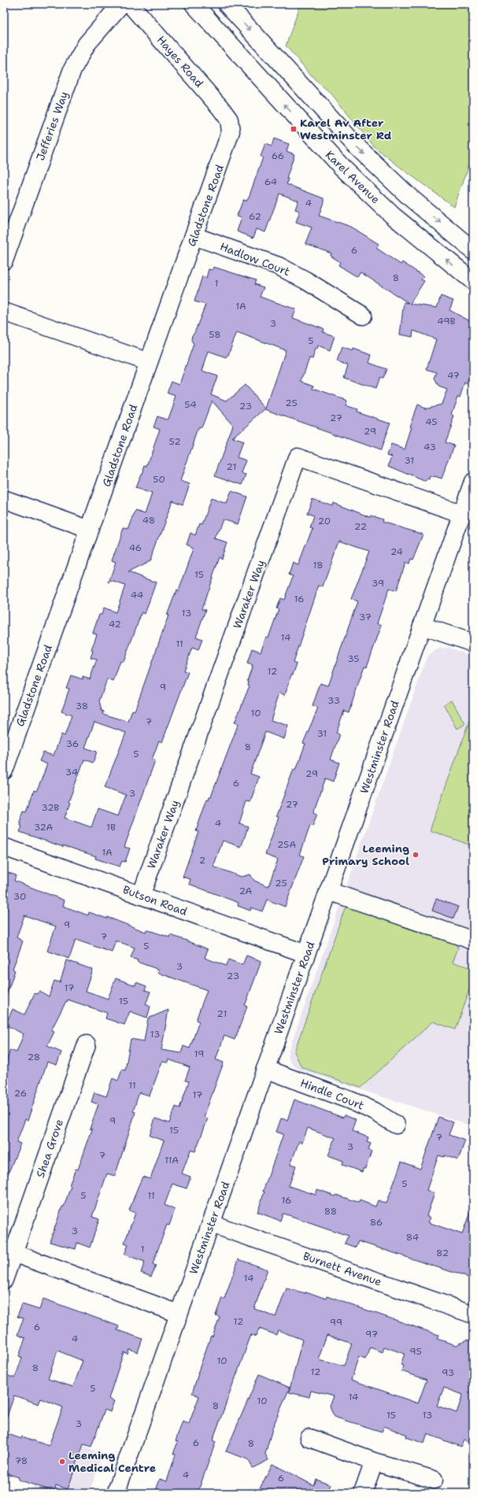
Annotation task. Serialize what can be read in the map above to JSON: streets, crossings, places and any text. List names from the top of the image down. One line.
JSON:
{"streets":{"street":["Hayes Road","Jefferies Way","Karel Avenue","Gladstone Road","Hadlow Court","Waraker Way","Westminster Road","Butson Road","Hindle Court","Shea Grove","Burnett Avenue"]},"crossings":[["Hayes Road","Gladstone Road"],["Gladstone Road","Hadlow Court"],["Waraker Way","Westminster Road"],["Waraker Way","Butson Road"],["Westminster Road","Butson Road"],["Westminster Road","Hindle Court"],["Westminster Road","Burnett Avenue"]],"places":{"transit":["Karel Av After Westminster Rd"],"other":["Leeming Primary School","Leeming Medical Centre"]},"house_numbers":["66","64","4","62","6","8","1","1A","49B","3","58","5","47","25","54","23","27","45","29","52","43","31","21","50","48","20","22","46","24","18","15","39","44","16","13","37","42","14","11","35","12","9","33","38","10","7","31","36","8","5","34","29","6","3","27","32B","4","32A","1B","25A","1A","2","25","2A","30","9","7","5","3","23","17","15","21","13","19","28","11","26","17","9","15","7","3","7","11A","5","5","11","16","88","86","3","84","1","82","14","12","99","6","97","4","95","10","8","12","93","5","14","10","8","15","13","3","6","8","78","4","6"]}
